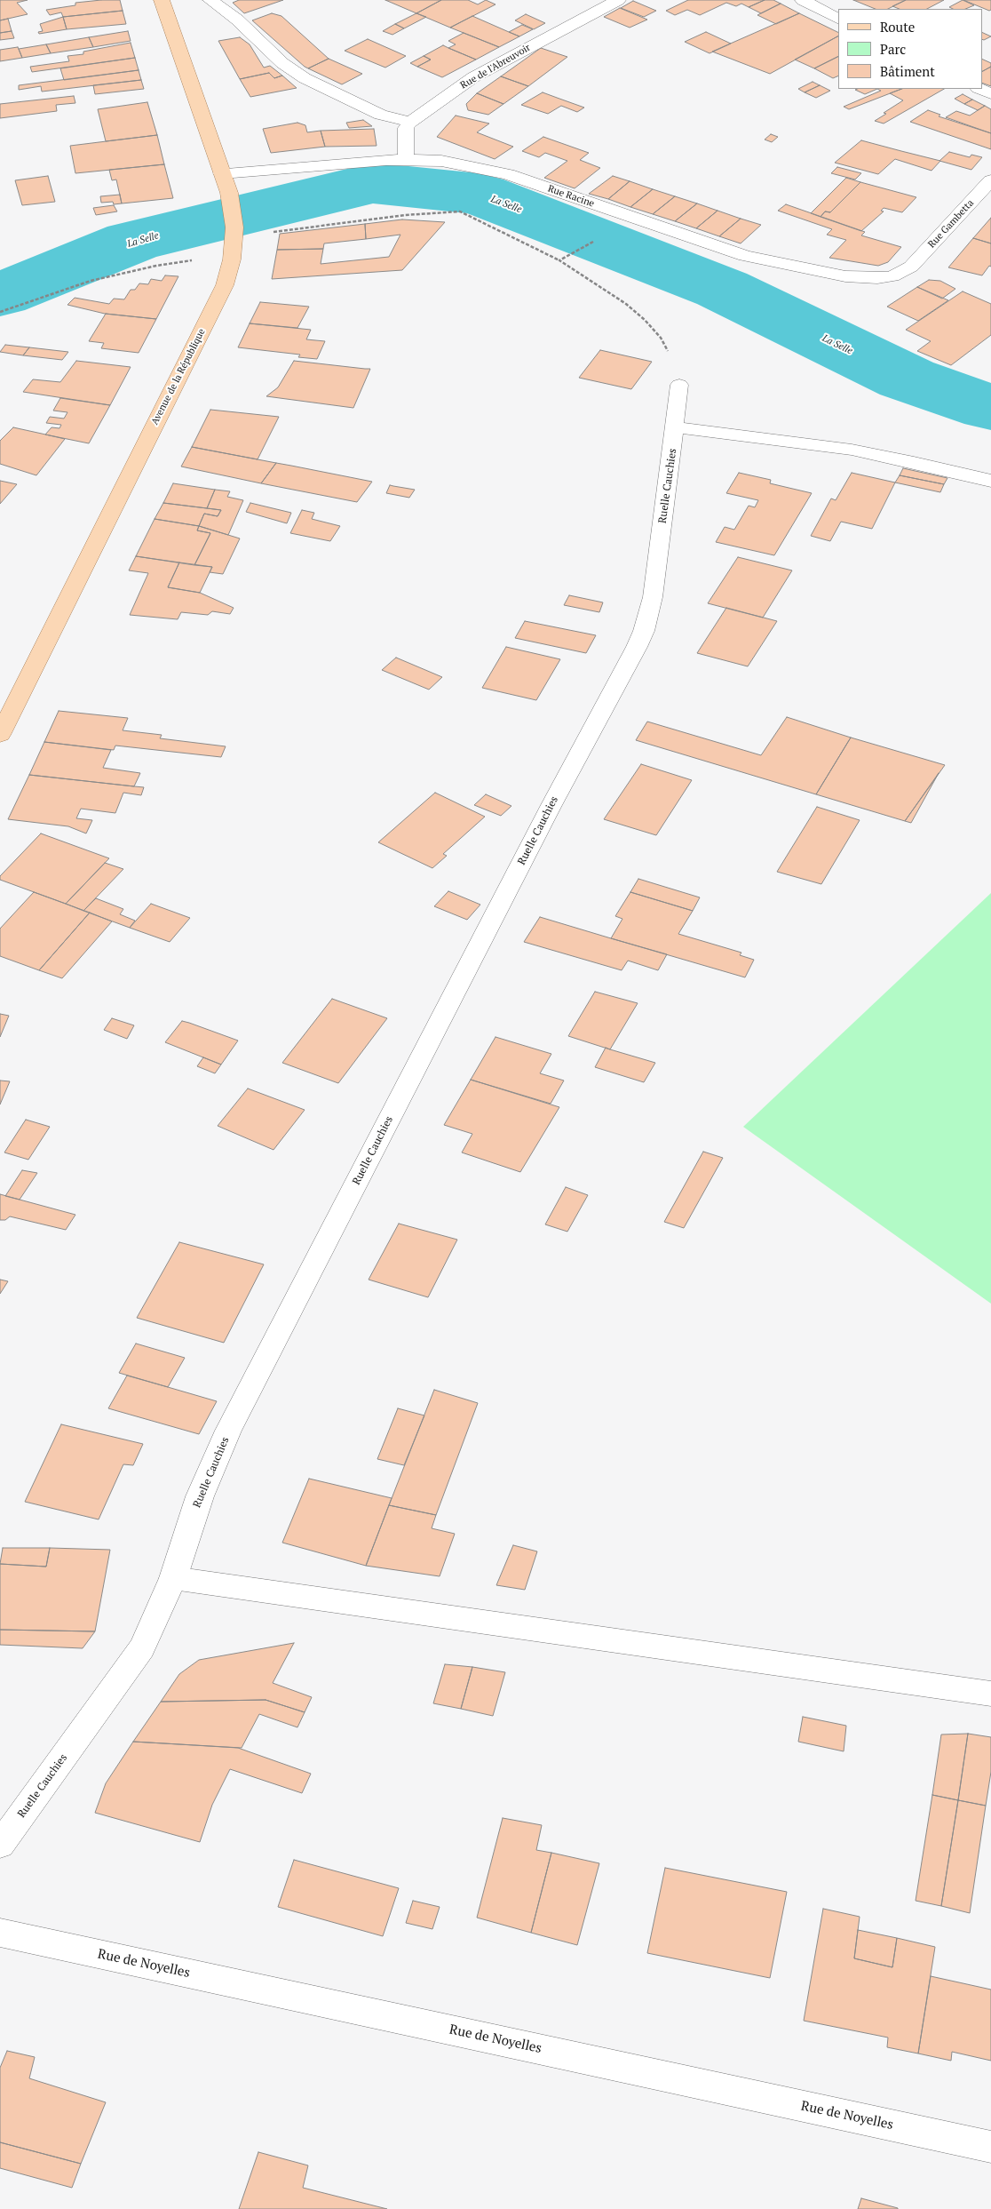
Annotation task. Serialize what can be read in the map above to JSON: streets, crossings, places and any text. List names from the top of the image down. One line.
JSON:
{"streets":{"main road":["Avenue de la République"],"street":["Rue de l'Abreuvoir","Rue Racine","Rue Gambetta","Ruelle Cauchies","Rue de Noyelles"]},"crossings":[["Rue Racine","Rue Gambetta"],["Rue Racine","Avenue de la République"]],"water":["La Selle"],"legend":["Route","Parc","Bâtiment"]}
